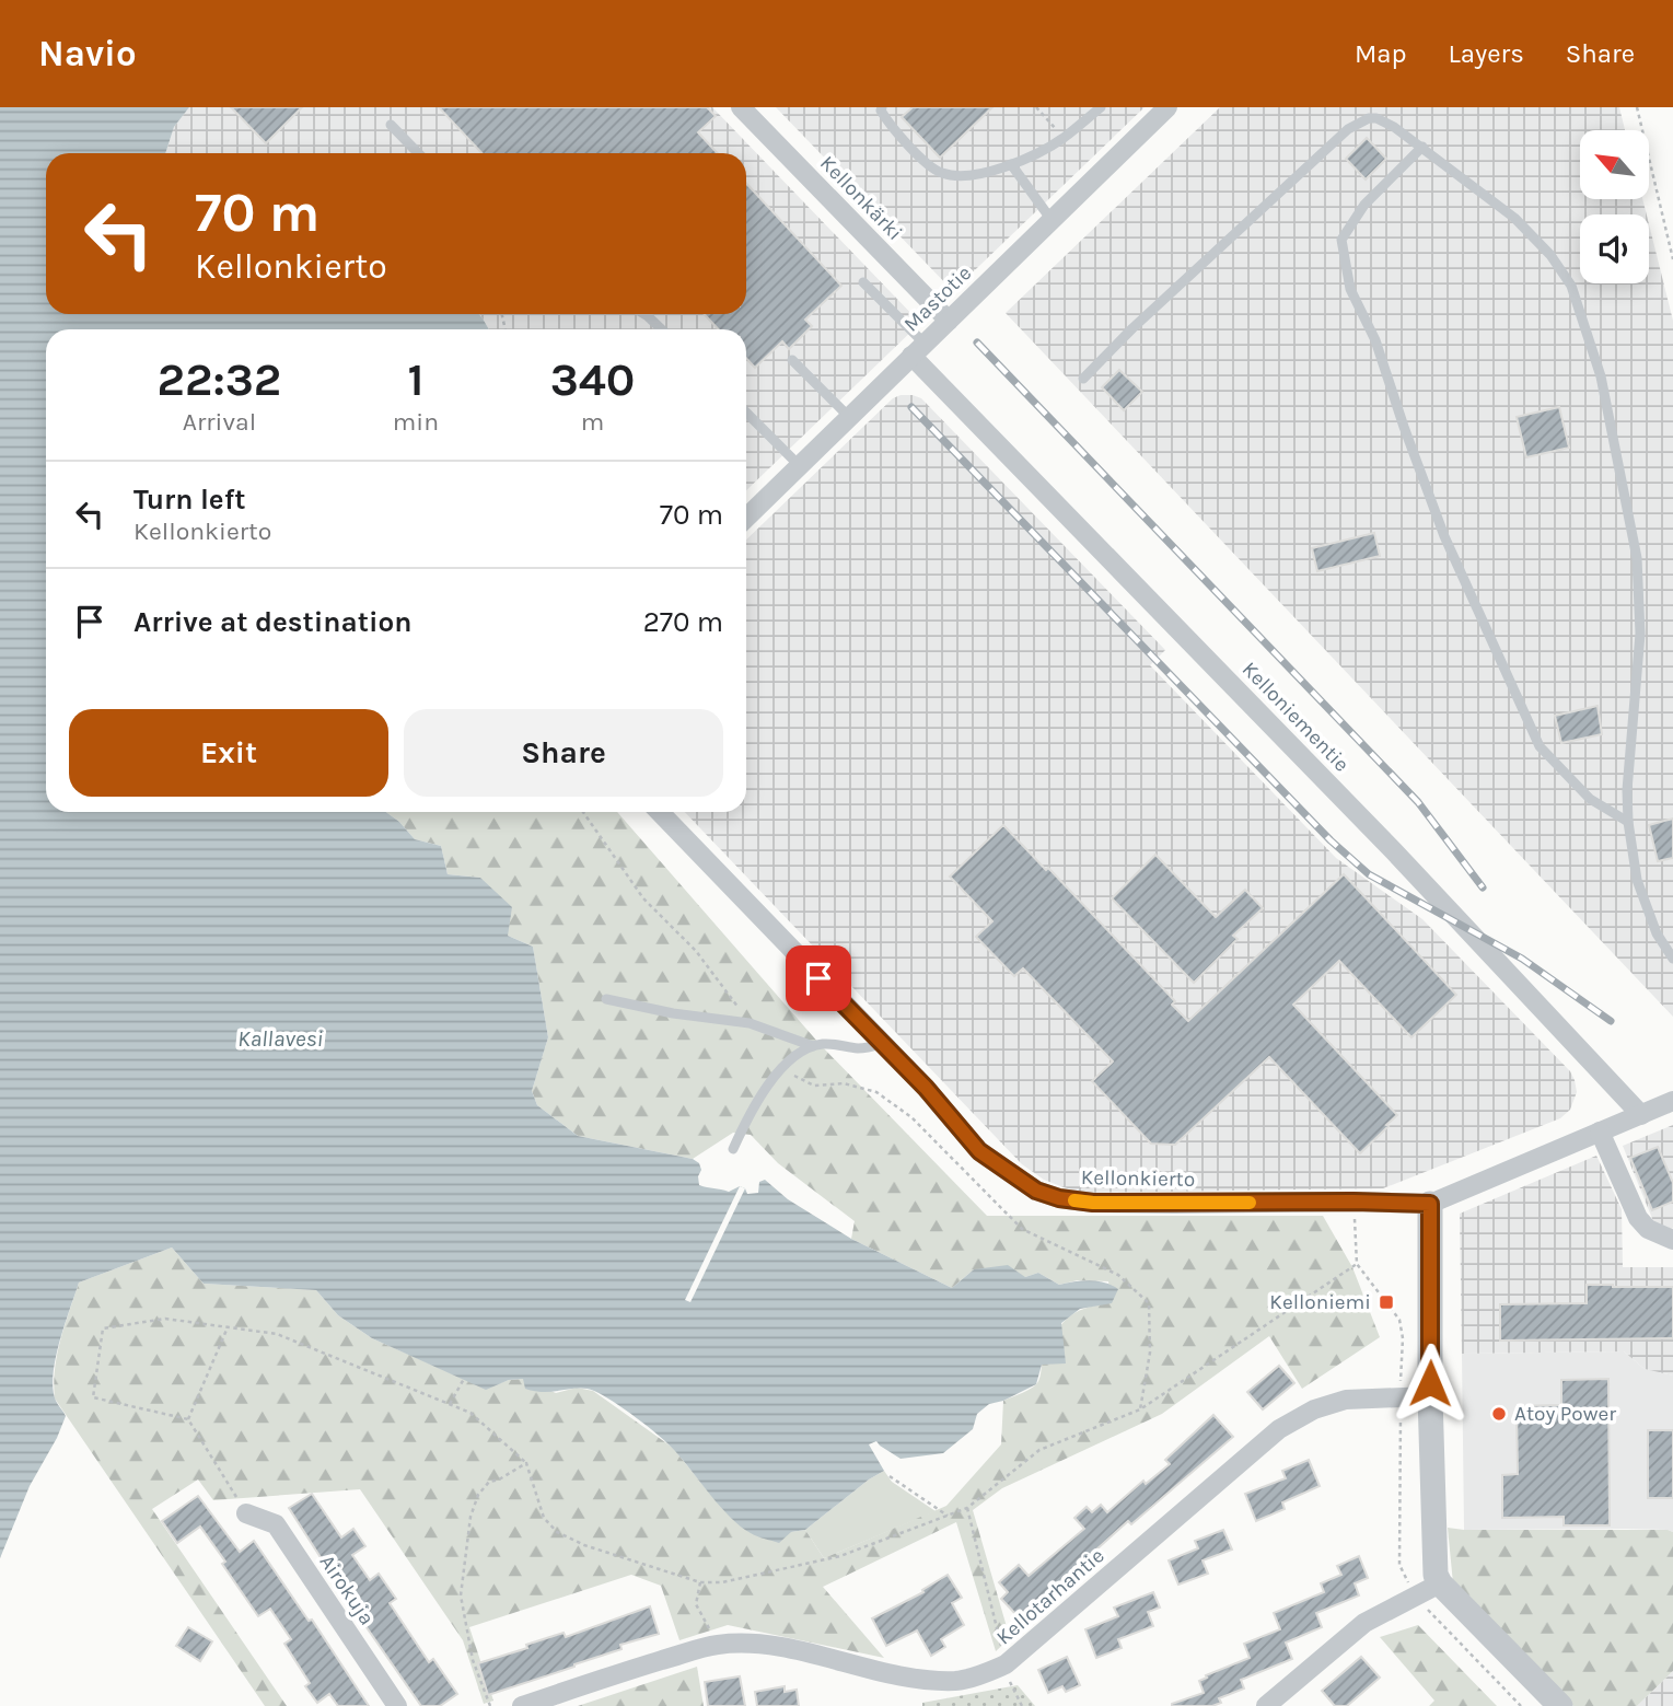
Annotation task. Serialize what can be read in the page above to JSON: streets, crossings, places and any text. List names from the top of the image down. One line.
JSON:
{"streets":{"street":["Kellonkärki","Mastotie","Kelloniementie","Kellonkierto","Airokuja","Kellotarhantie"]},"crossings":[["Kellonkärki","Mastotie"],["Mastotie","Kelloniementie"],["Kelloniementie","Kellonkierto"]],"water":["Kallavesi"],"places":{"transit":["Kelloniemi"],"other":["Atoy Power"]},"north":"top left","page":{"header":"Navio","nav":["Map","Layers","Share"],"turn":["70 m","Kellonkierto"],"eta":["22:32","Arrival","1","min","340","m"],"list":[{"name":"Turn left","note":"Kellonkierto","value":"70 m"},{"name":"Arrive at destination","value":"270 m"}],"buttons":["Exit","Share"]}}
